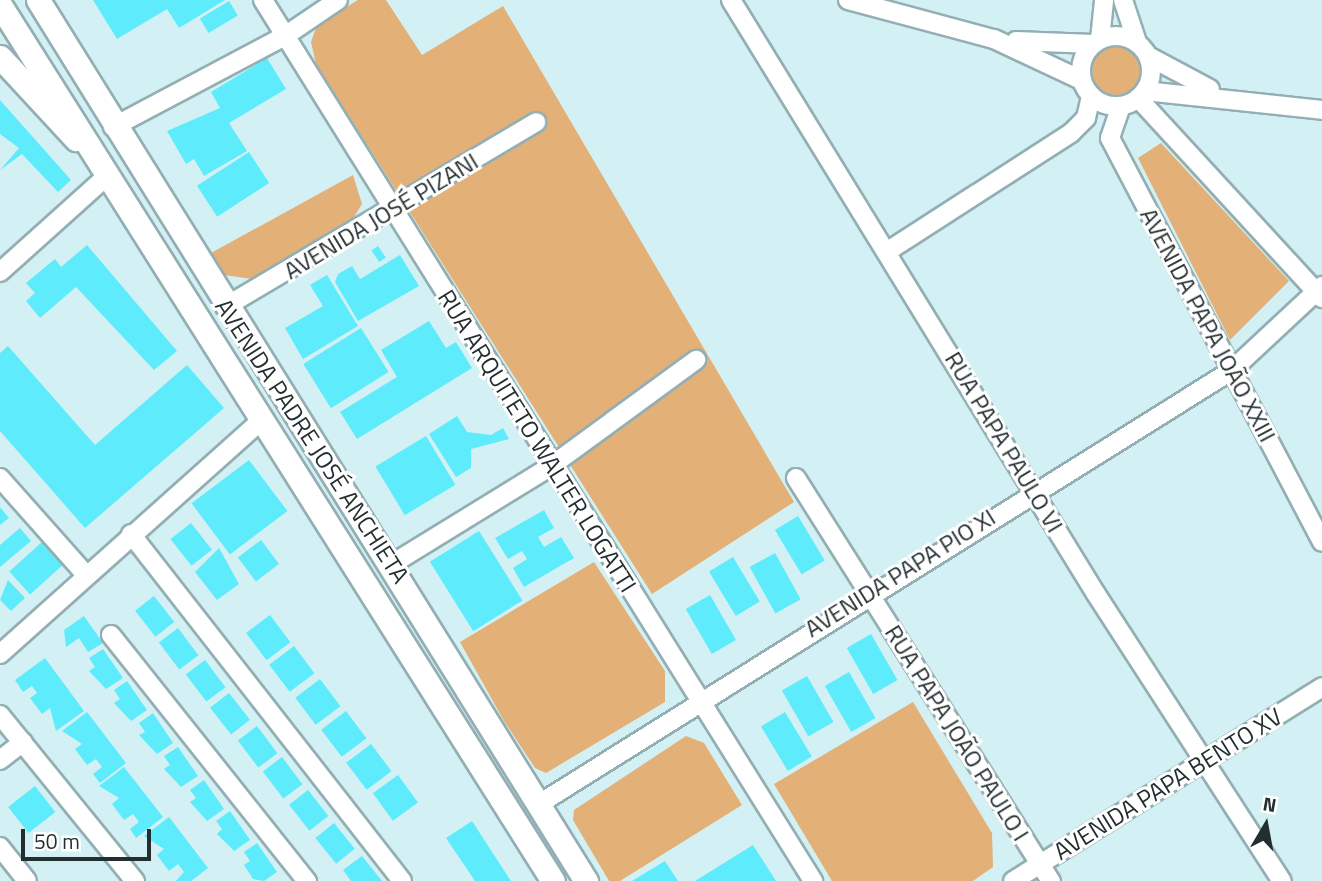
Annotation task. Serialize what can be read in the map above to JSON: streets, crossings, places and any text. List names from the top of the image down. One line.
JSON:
{"streets":{"main road":["AVENIDA PADRE JOSÉ ANCHIETA"],"street":["AVENIDA JOSÉ PIZANI","AVENIDA PAPA JOÃO XXIII","RUA ARQUITETO WALTER LOGATTI","RUA PAPA PAULO VI","AVENIDA PAPA PIO XI","RUA PAPA JOÃO PAULO I","AVENIDA PAPA BENTO XV"]},"crossings":[["AVENIDA JOSÉ PIZANI","AVENIDA PADRE JOSÉ ANCHIETA"],["AVENIDA JOSÉ PIZANI","RUA ARQUITETO WALTER LOGATTI"],["AVENIDA PAPA JOÃO XXIII","AVENIDA PAPA PIO XI"],["AVENIDA PADRE JOSÉ ANCHIETA","AVENIDA PAPA PIO XI"],["RUA ARQUITETO WALTER LOGATTI","AVENIDA PAPA PIO XI"],["RUA PAPA PAULO VI","AVENIDA PAPA PIO XI"],["RUA PAPA PAULO VI","AVENIDA PAPA BENTO XV"],["AVENIDA PAPA PIO XI","RUA PAPA JOÃO PAULO I"],["RUA PAPA JOÃO PAULO I","AVENIDA PAPA BENTO XV"]],"scale_bar":"50 m","north":"top"}
